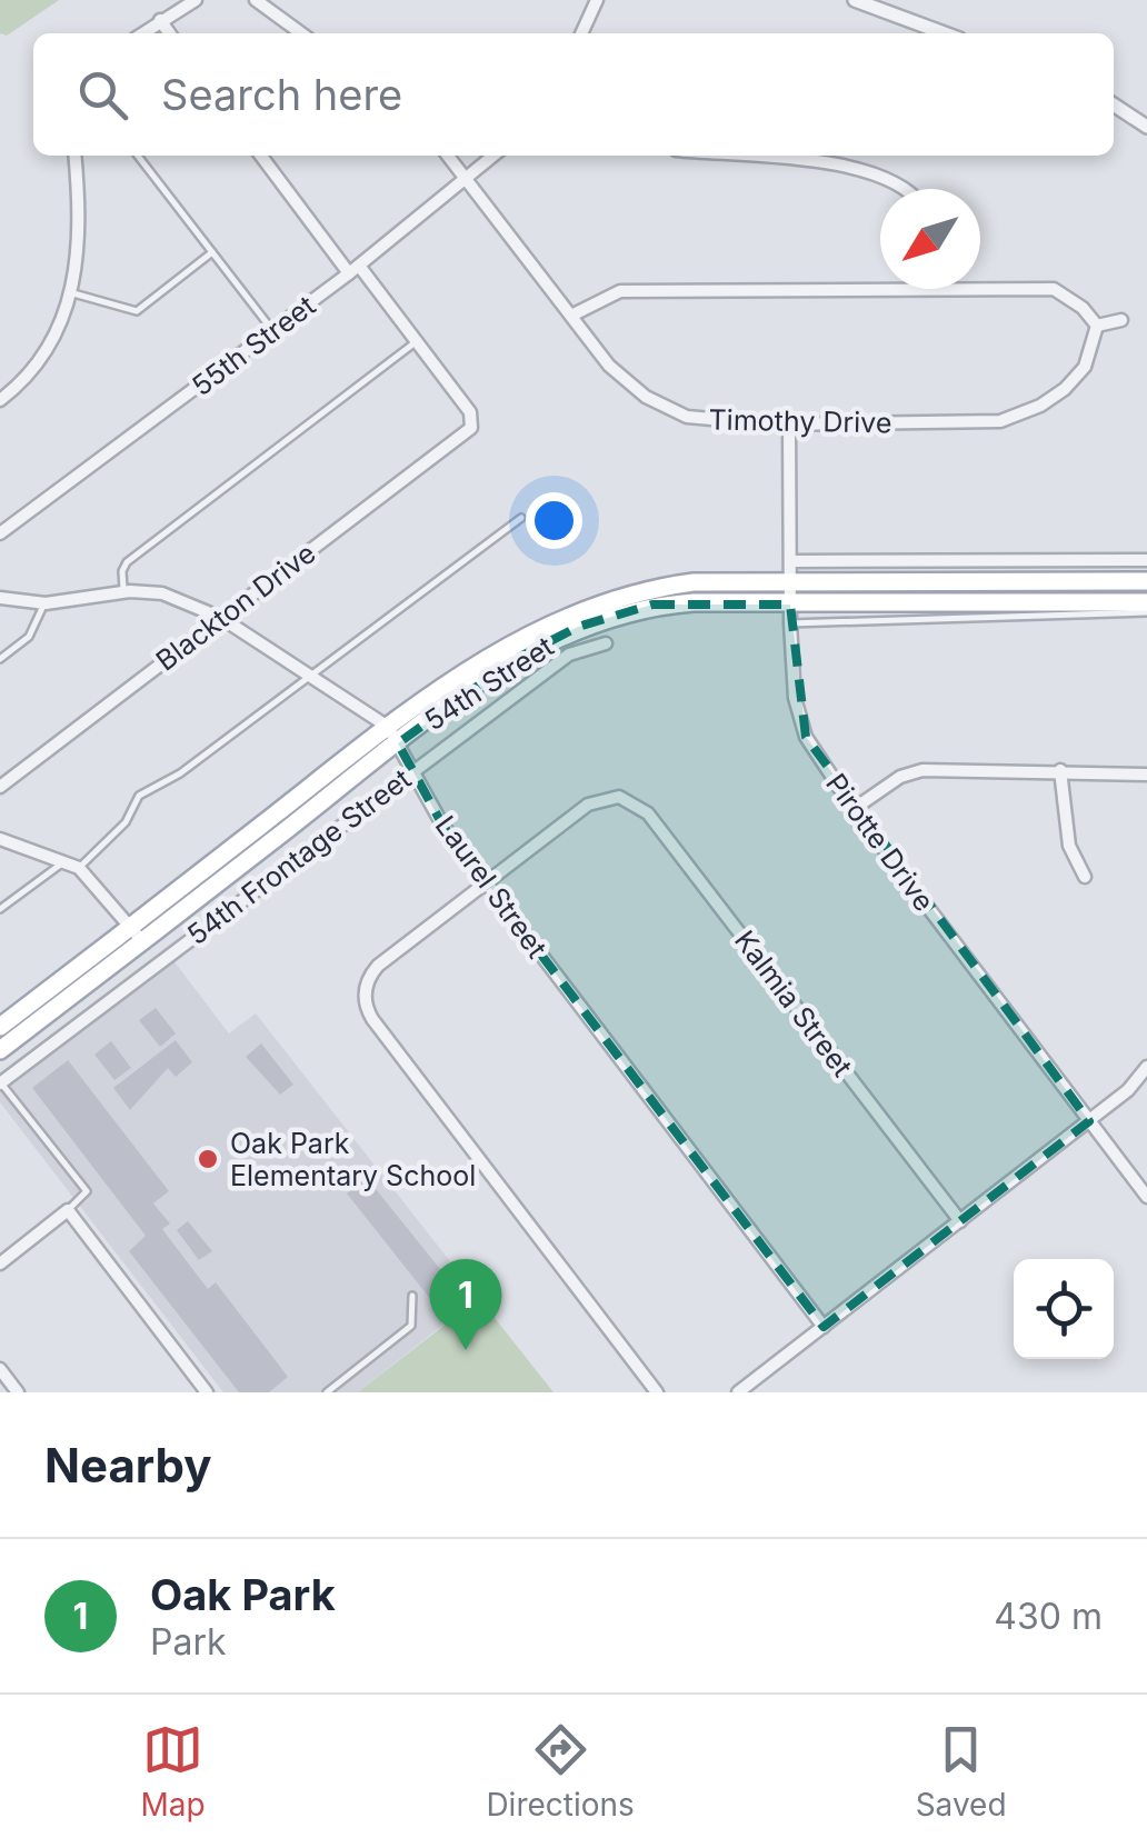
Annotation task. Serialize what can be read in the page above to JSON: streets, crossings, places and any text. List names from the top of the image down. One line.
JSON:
{"streets":{"main road":["54th Street"],"street":["55th Street","Timothy Drive","Blackton Drive","Pirotte Drive","54th Frontage Street","Laurel Street","Kalmia Street"]},"crossings":[["55th Street","Timothy Drive"],["Timothy Drive","Pirotte Drive"],["Blackton Drive","Laurel Street"],["54th Street","Pirotte Drive"],["54th Street","Laurel Street"],["54th Frontage Street","Laurel Street"],["Laurel Street","Kalmia Street"]],"places":["Oak Park Elementary School"],"north":"bottom left","page":{"search":"Search here","pins":"1","heading":"Nearby","list":[{"mark":"1","name":"Oak Park","note":"Park","value":"430 m"}],"nav":["Map","Directions","Saved"]}}
